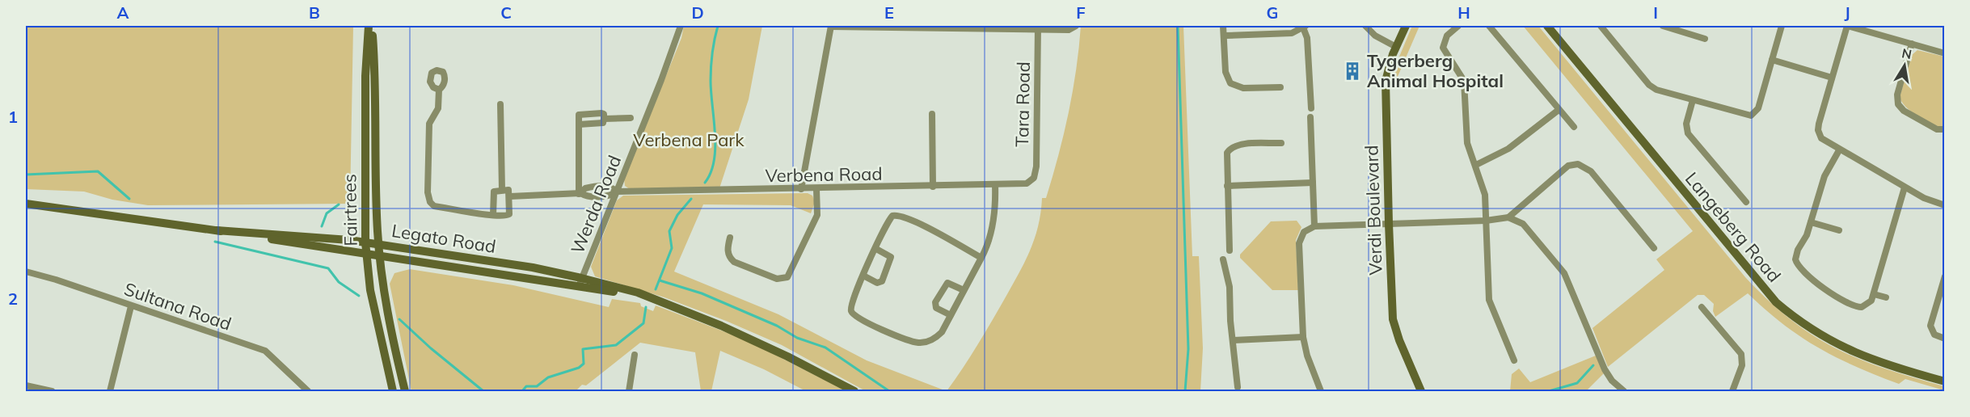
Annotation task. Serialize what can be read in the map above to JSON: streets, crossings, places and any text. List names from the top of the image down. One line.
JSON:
{"streets":{"street":["Tara Road","Verbena Road","Werda Road","Fairtrees","Verdi Boulevard","Langeberg Road","Legato Road","Sultana Road"]},"crossings":[["Tara Road","Verbena Road"],["Verbena Road","Werda Road"],["Werda Road","Legato Road"],["Fairtrees","Legato Road"]],"parks":["Verbena Park"],"places":{"building":["Tygerberg Animal Hospital"]},"north":"top","grid":{"columns":["A","B","C","D","E","F","G","H","I","J"],"rows":["1","2"]}}
